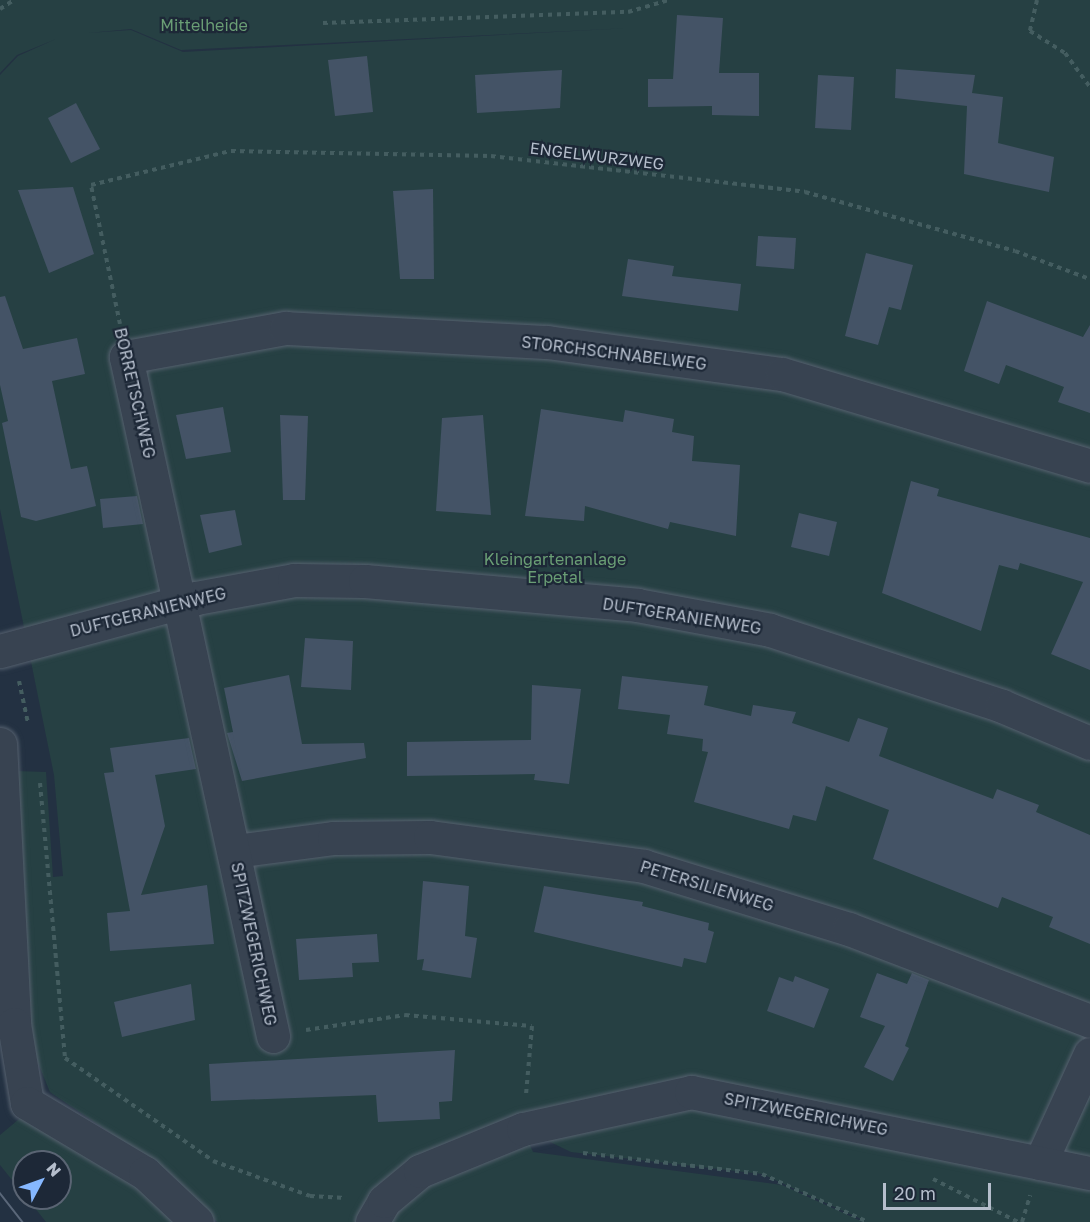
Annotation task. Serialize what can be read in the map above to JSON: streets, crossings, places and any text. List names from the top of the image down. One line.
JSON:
{"streets":{"street":["STORCHSCHNABELWEG","BORRETSCHWEG","DUFTGERANIENWEG","PETERSILIENWEG","SPITZWEGERICHWEG"],"path":["ENGELWURZWEG"]},"crossings":[["ENGELWURZWEG","BORRETSCHWEG"],["STORCHSCHNABELWEG","BORRETSCHWEG"],["BORRETSCHWEG","DUFTGERANIENWEG"],["BORRETSCHWEG","SPITZWEGERICHWEG"],["DUFTGERANIENWEG","SPITZWEGERICHWEG"],["PETERSILIENWEG","SPITZWEGERICHWEG"]],"parks":["Mittelheide","Kleingartenanlage Erpetal"],"scale_bar":"20 m","north":"top right"}
